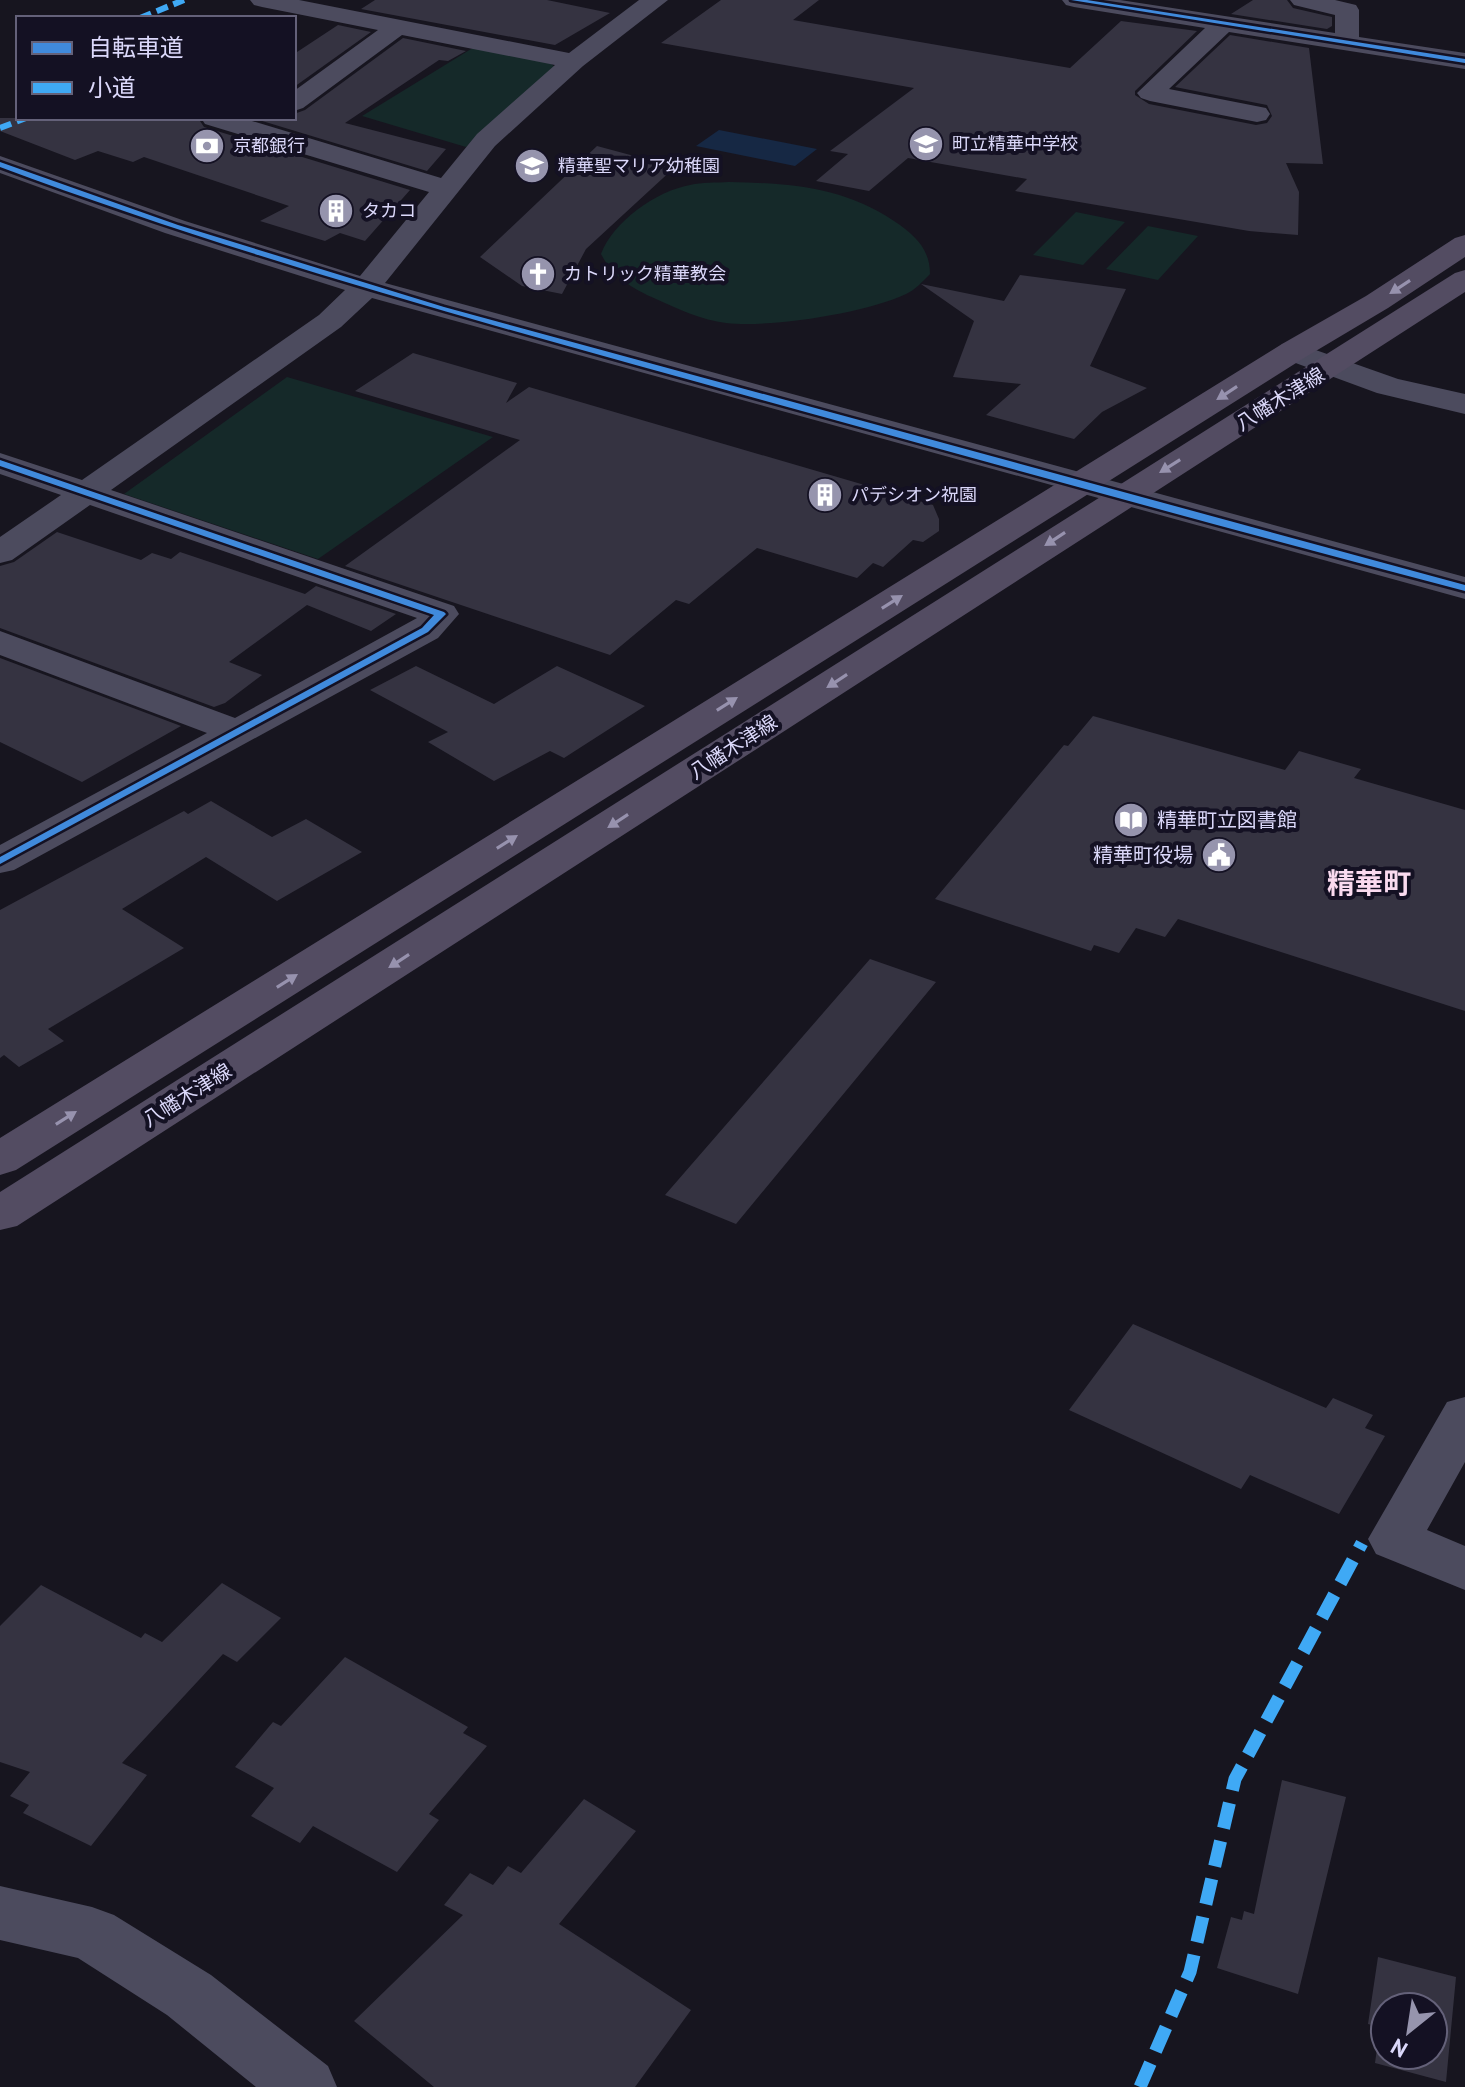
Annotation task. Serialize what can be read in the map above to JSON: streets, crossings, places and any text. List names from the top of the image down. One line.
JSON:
{"streets":{"main road":["八幡木津線"]},"districts":["精華町"],"places":{"school or university":["町立精華中学校","精華聖マリア幼稚園"],"bank":["京都銀行"],"building":["タカコ","パデシオン祝園"],"church":["カトリック精華教会"],"library":["精華町立図書館"],"public building":["精華町役場"]},"legend":["自転車道","小道"],"north":"bottom left"}
